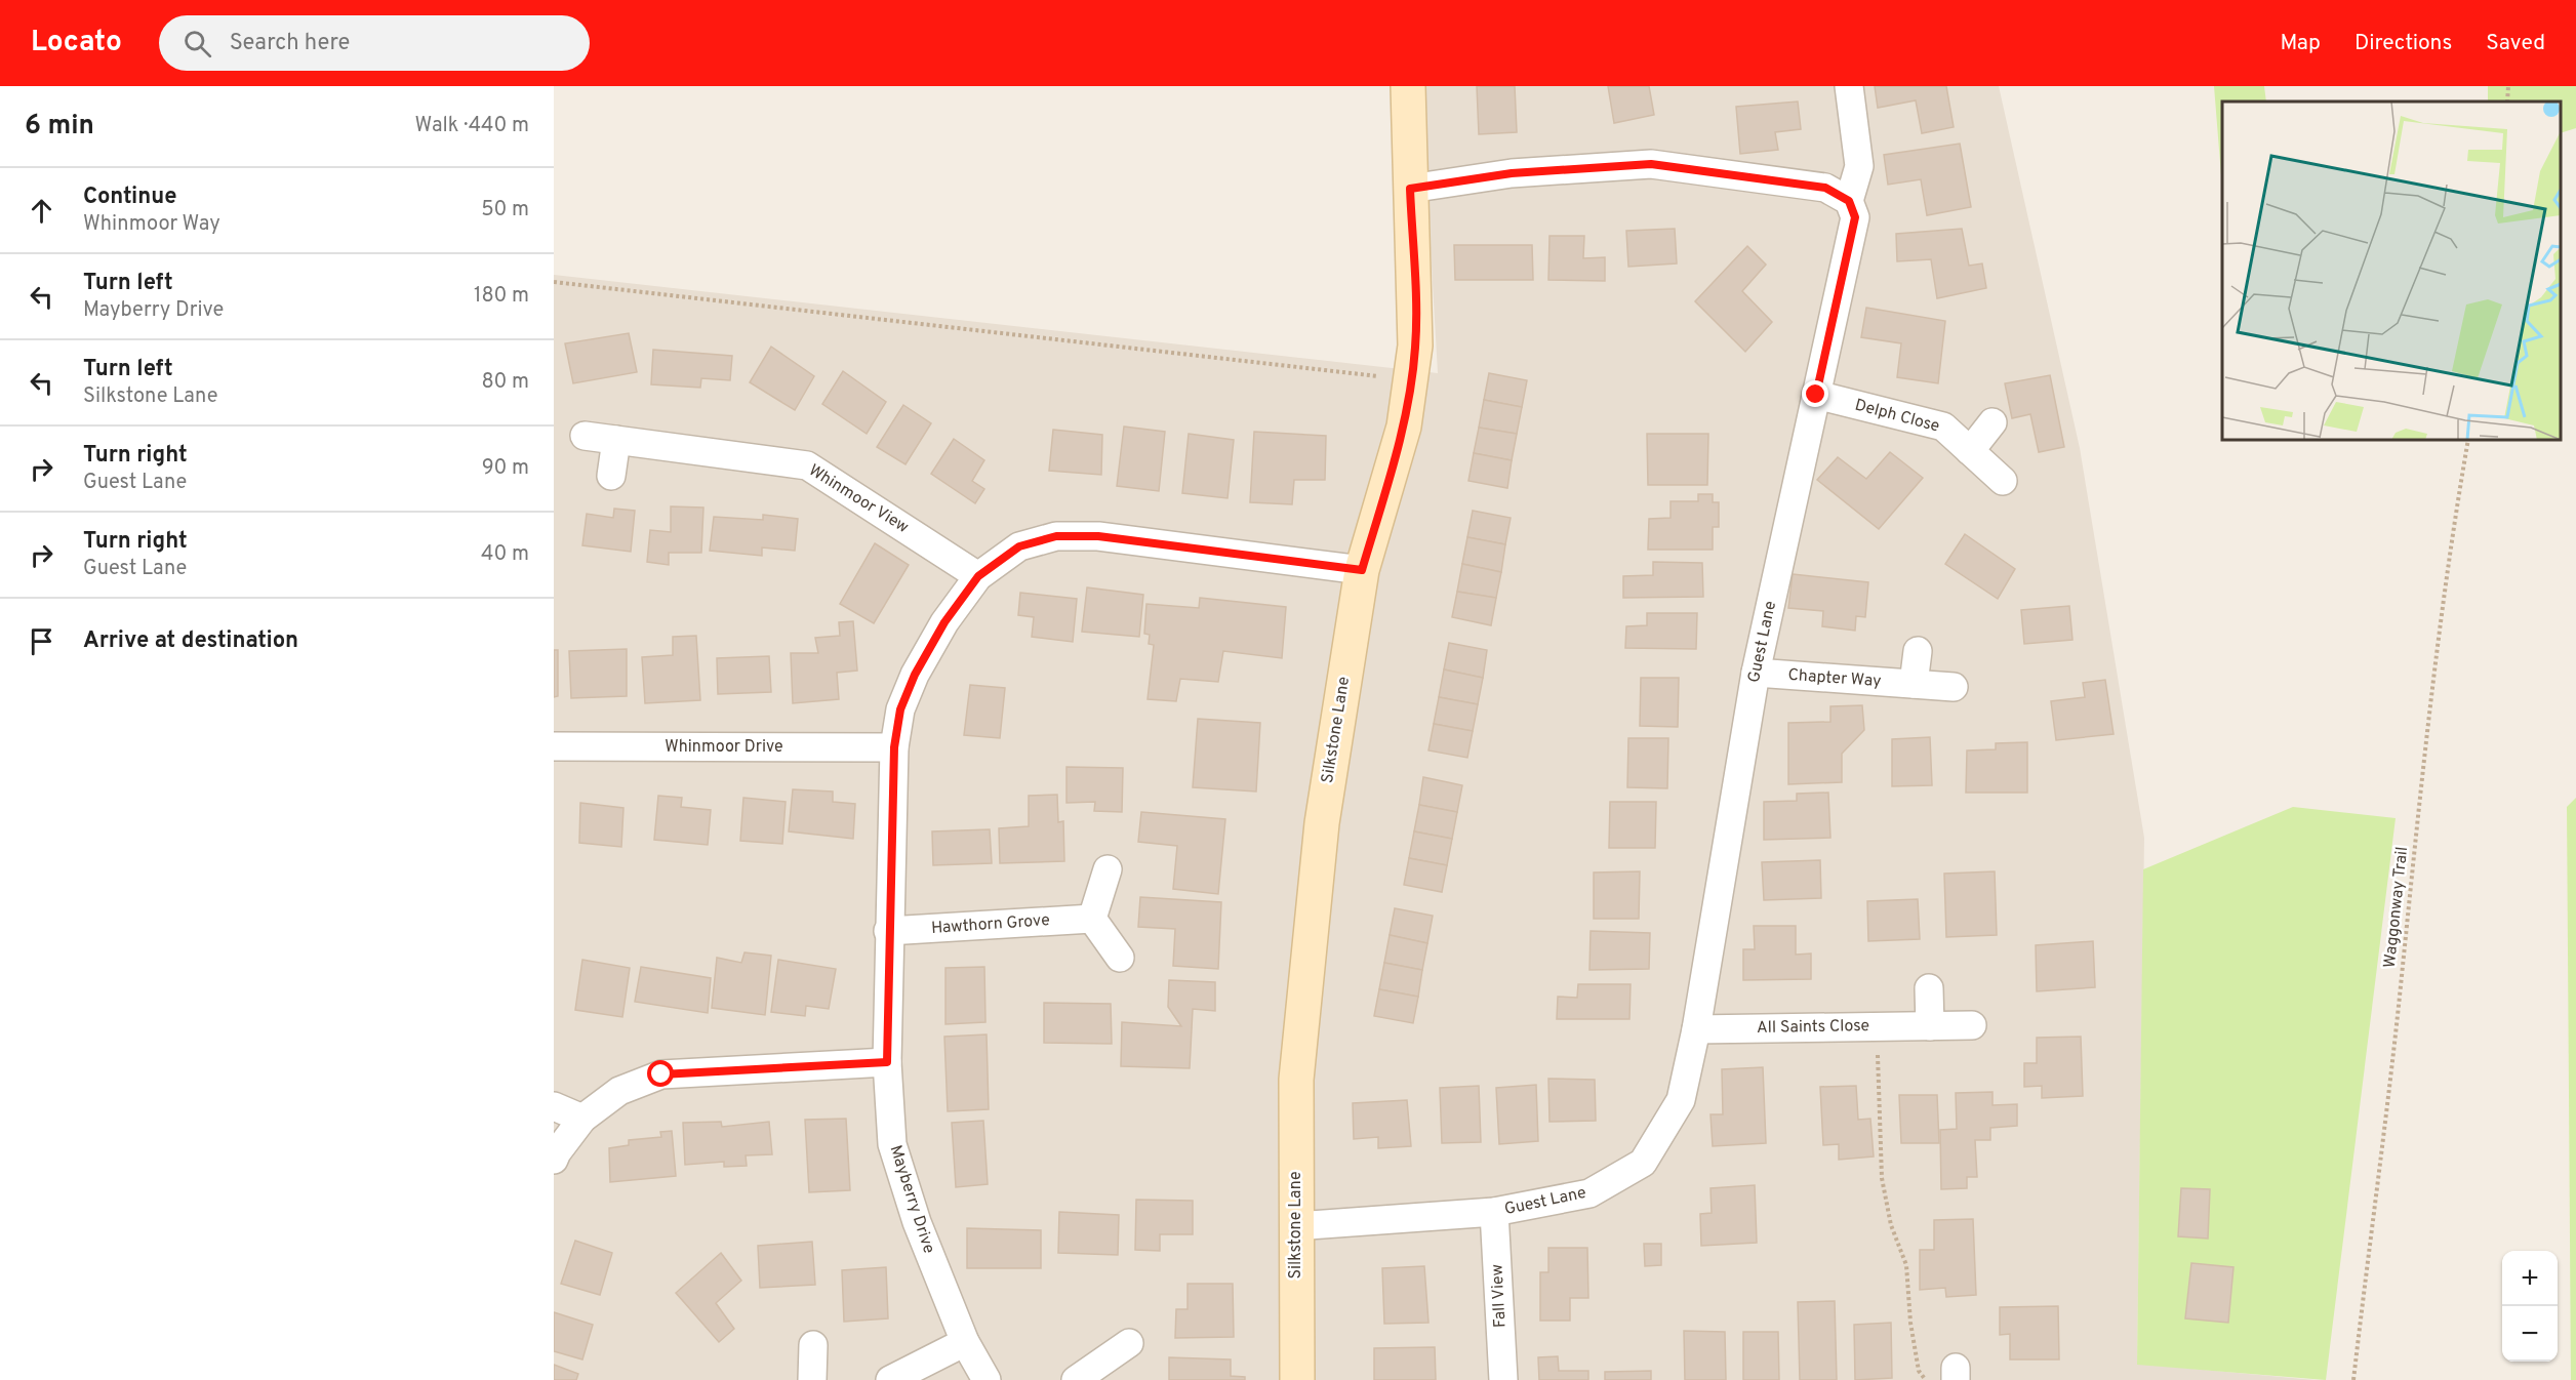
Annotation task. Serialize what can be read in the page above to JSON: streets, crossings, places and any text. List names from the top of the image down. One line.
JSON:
{"streets":{"street":["Delph Close","Whinmoor View","Guest Lane","Chapter Way","Silkstone Lane","Whinmoor Drive","Hawthorn Grove","All Saints Close","Mayberry Drive","Fall View"],"path":["Waggonway Trail"]},"crossings":[["Delph Close","Guest Lane"],["Whinmoor View","Mayberry Drive"],["Guest Lane","Chapter Way"],["Guest Lane","Silkstone Lane"],["Guest Lane","All Saints Close"],["Guest Lane","Fall View"],["Silkstone Lane","Mayberry Drive"],["Whinmoor Drive","Mayberry Drive"],["Hawthorn Grove","Mayberry Drive"]],"page":{"header":"Locato","search":"Search here","nav":["Map","Directions","Saved"],"heading":["6 min","Walk · 440 m"],"list":[["Continue","Whinmoor Way","50 m"],["Turn left","Mayberry Drive","180 m"],["Turn left","Silkstone Lane","80 m"],["Turn right","Guest Lane","90 m"],["Turn right","Guest Lane","40 m"],"Arrive at destination"],"map_buttons":["+","−"]}}
